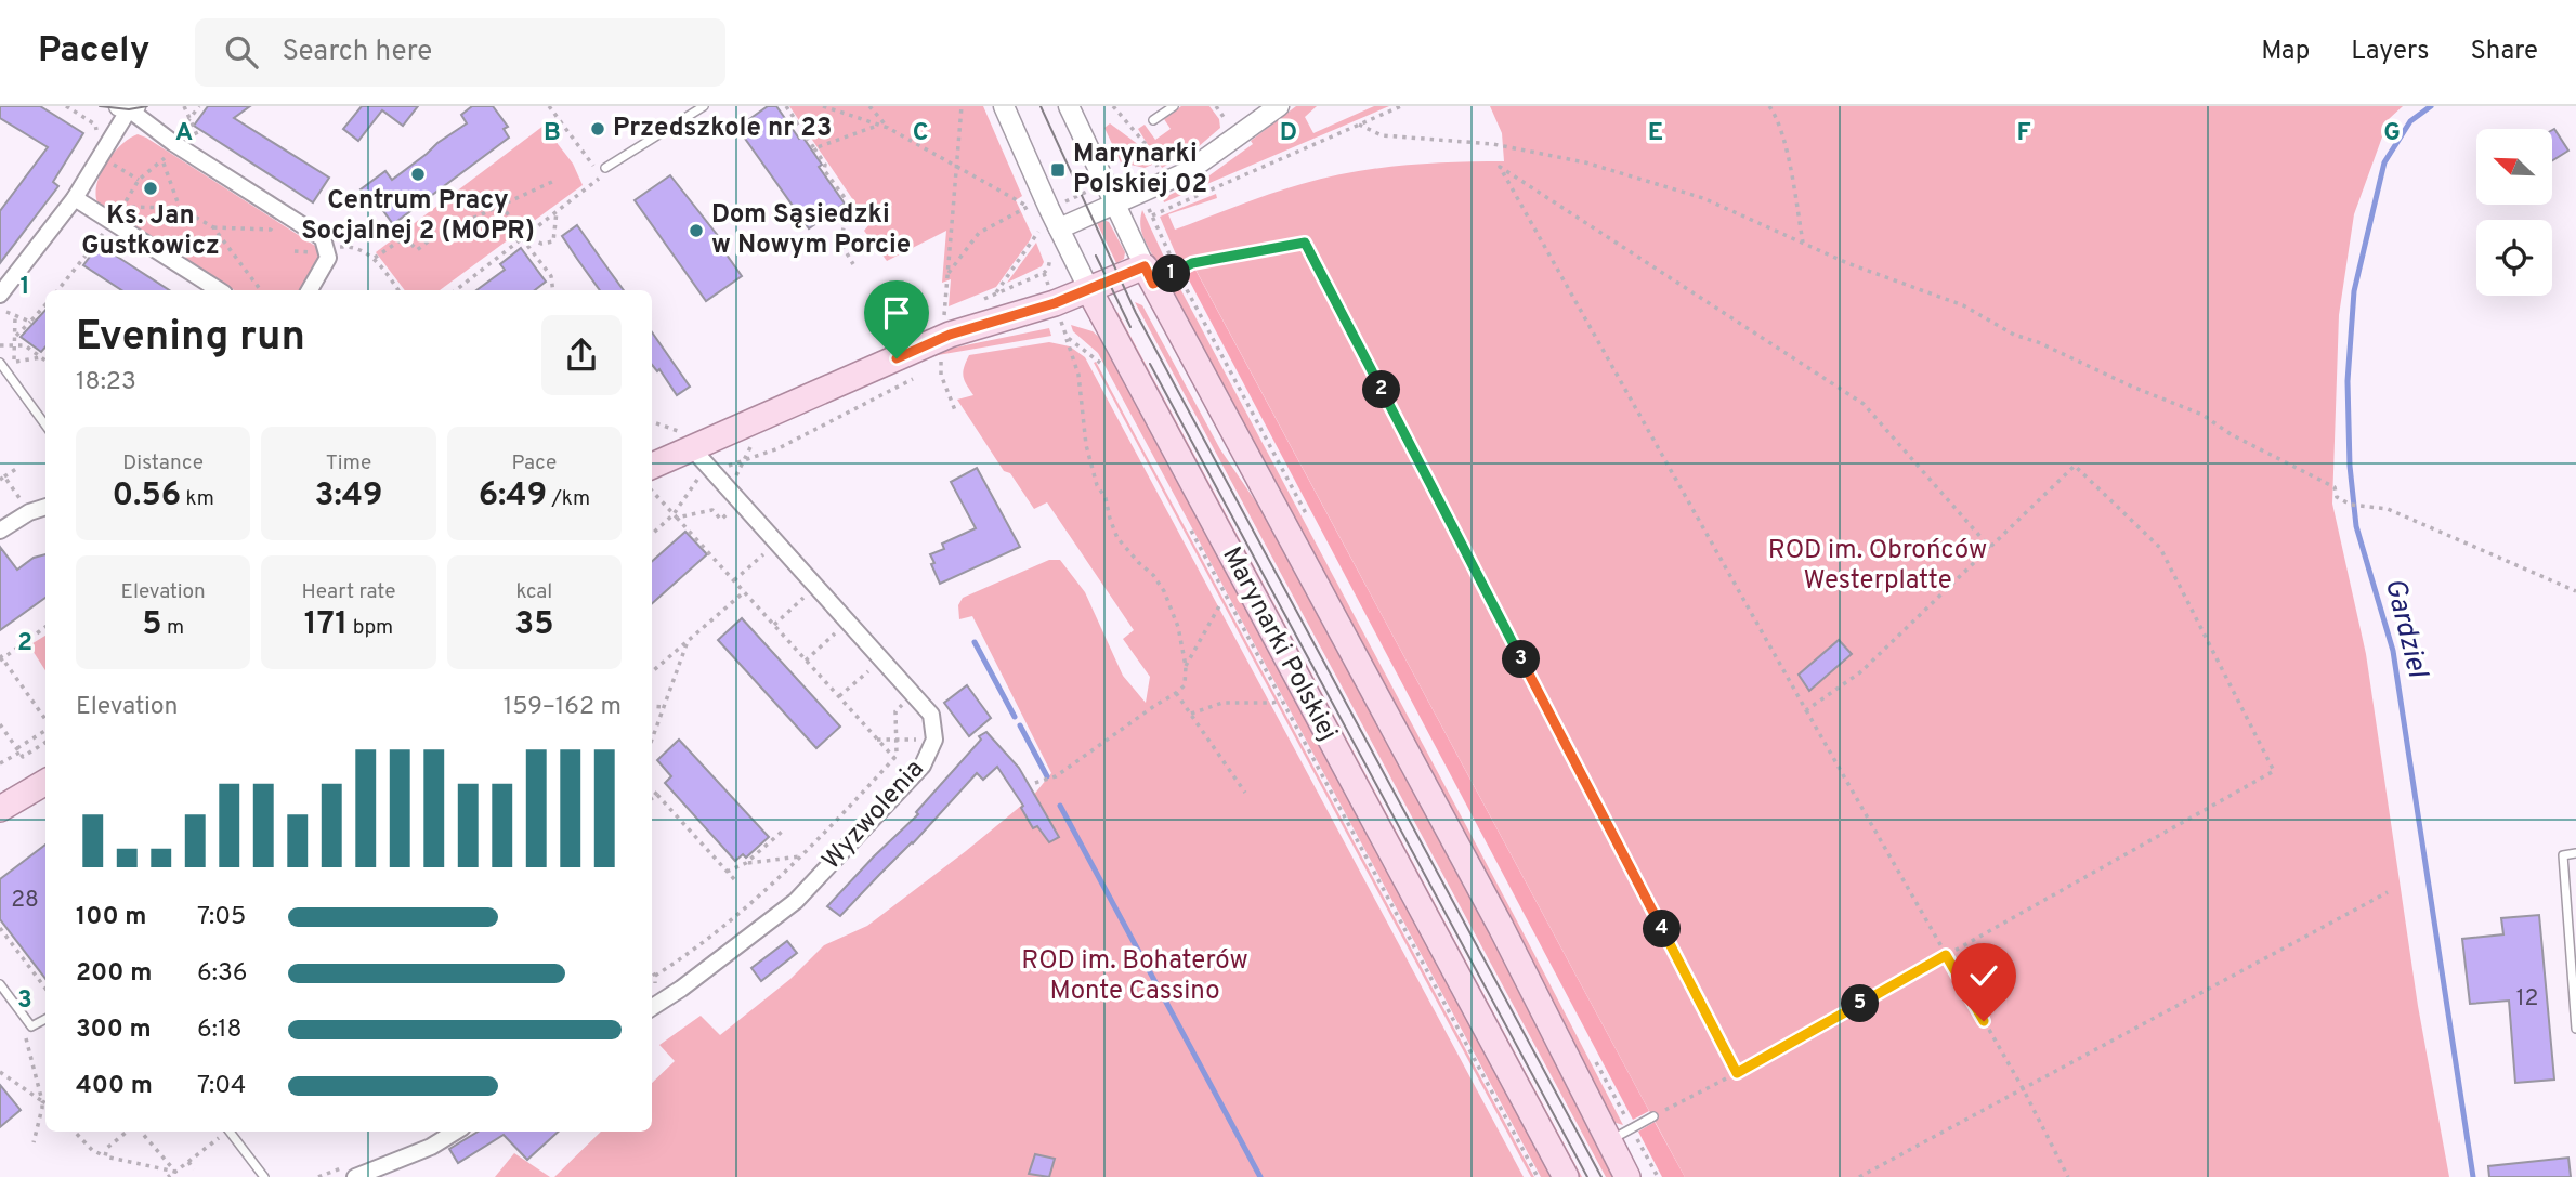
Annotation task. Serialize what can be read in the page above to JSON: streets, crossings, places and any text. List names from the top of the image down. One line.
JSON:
{"streets":{"main road":["Marynarki Polskiej"],"street":["Wyzwolenia"]},"water":["Gardziel"],"parks":["ROD im. Obrońców Westerplatte","ROD im. Bohaterów Monte Cassino"],"places":{"other":["Przedszkole nr 23","Centrum Pracy Socjalnej 2 (MOPR)","Ks. Jan Gustkowicz","Dom Sąsiedzki w Nowym Porcie"],"transit":["Marynarki Polskiej 02"]},"house_numbers":["28","12"],"north":"top left","page":{"header":"Pacely","search":"Search here","nav":["Map","Layers","Share"],"pins":["1","2","3","4","5"],"heading":["Evening run","18:23"],"stats":[["Distance","0.56 km"],["Time","3:49"],["Pace","6:49 /km"],["Elevation","5 m"],["Heart rate","171 bpm"],["kcal","35"]],"chart":["Elevation","159–162 m"],"list":[{"name":"100 m","note":"7:05"},{"name":"200 m","note":"6:36"},{"name":"300 m","note":"6:18"},{"name":"400 m","note":"7:04"}]},"grid":{"columns":["A","B","C","D","E","F","G"],"rows":["1","2","3"]}}
